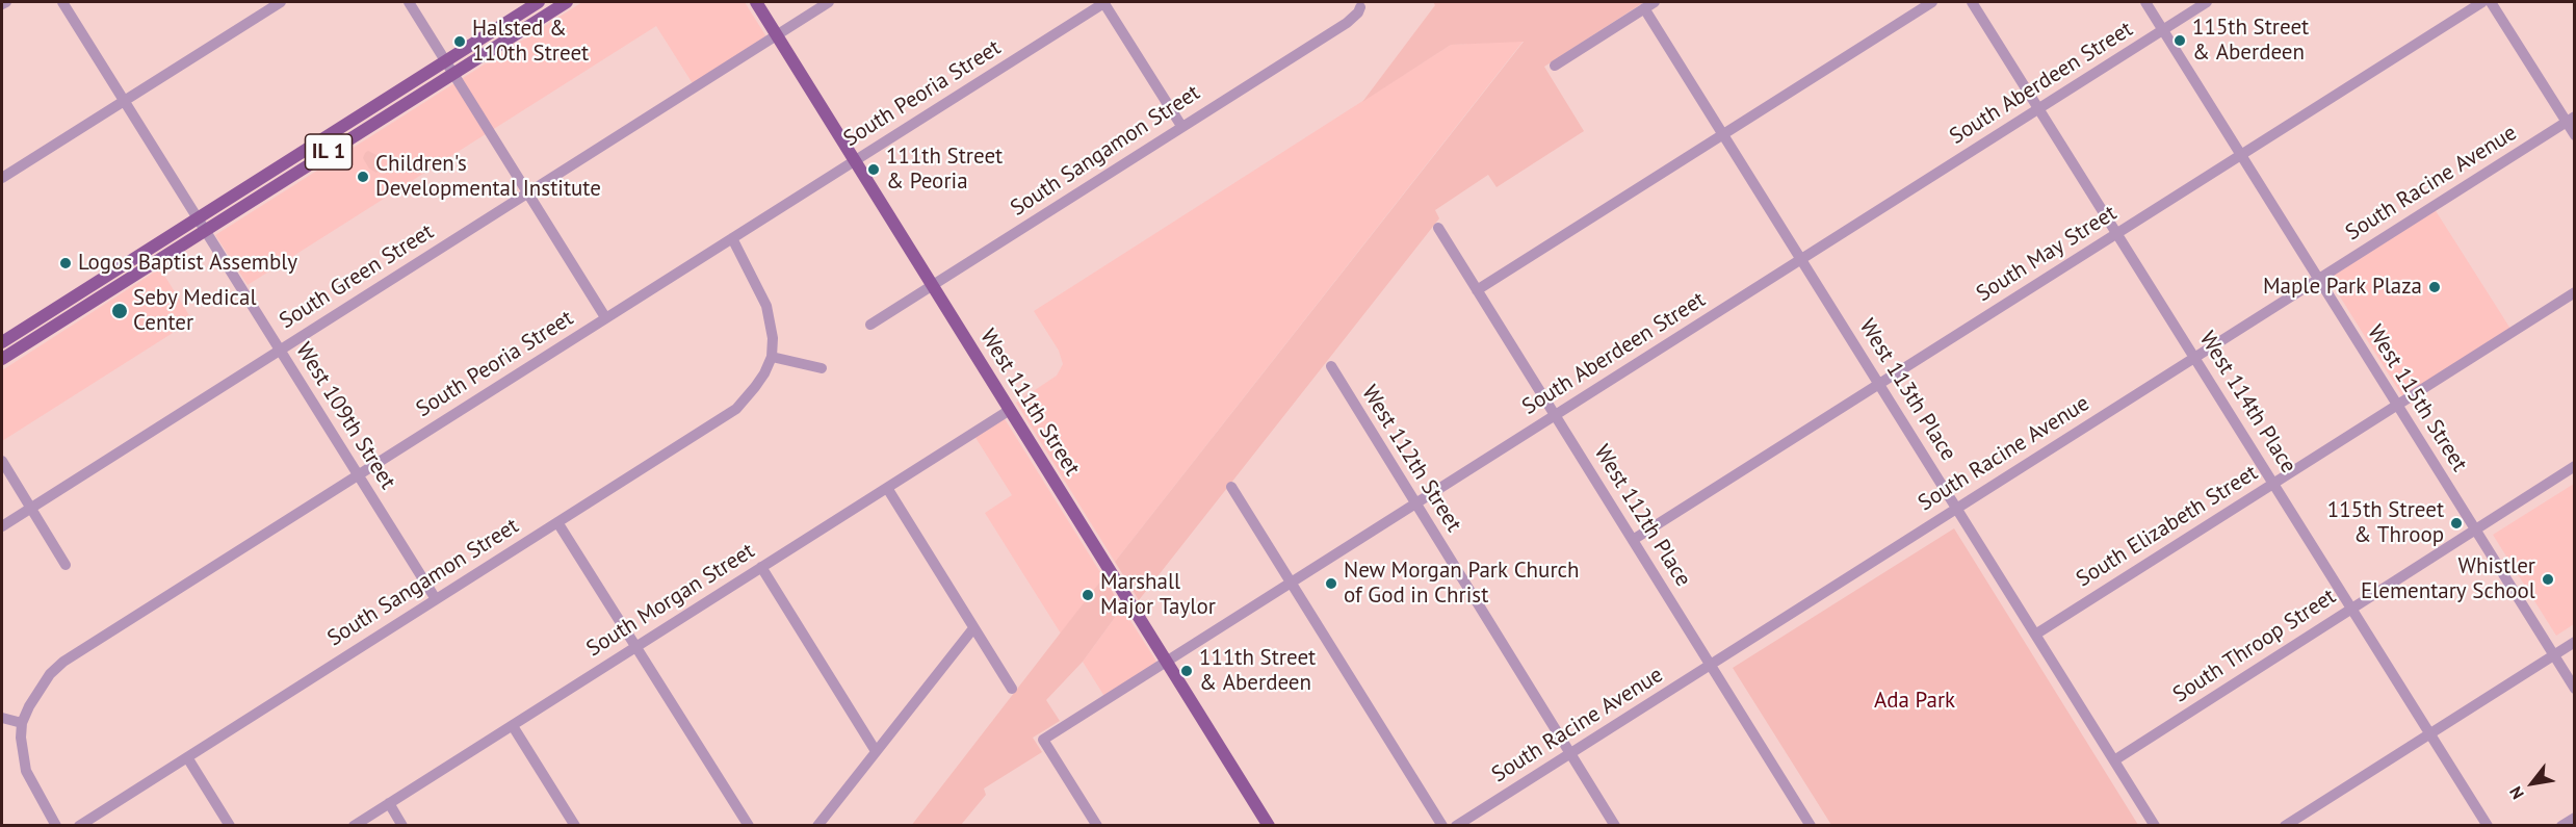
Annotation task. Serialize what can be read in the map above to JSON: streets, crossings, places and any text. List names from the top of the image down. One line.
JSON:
{"streets":{"main road":["IL 1","West 111th Street"],"street":["South Aberdeen Street","South Peoria Street","South Sangamon Street","South Racine Avenue","South May Street","South Green Street","West 113th Place","West 115th Street","West 114th Place","West 109th Street","West 112th Street","West 112th Place","South Elizabeth Street","South Morgan Street","South Throop Street"]},"crossings":[["South Aberdeen Street","West 113th Place"],["South Aberdeen Street","West 115th Street"],["South Aberdeen Street","West 111th Street"],["South Aberdeen Street","West 114th Place"],["South Aberdeen Street","West 112th Street"],["South Aberdeen Street","West 112th Place"],["South Peoria Street","South Sangamon Street"],["South Peoria Street","West 111th Street"],["South Peoria Street","West 109th Street"],["South Sangamon Street","West 111th Street"],["South Sangamon Street","West 109th Street"],["IL 1","West 109th Street"],["South Racine Avenue","West 113th Place"],["South Racine Avenue","West 115th Street"],["South Racine Avenue","West 114th Place"],["South Racine Avenue","West 112th Street"],["South Racine Avenue","West 112th Place"],["South May Street","West 113th Place"],["South May Street","West 115th Street"],["South May Street","West 114th Place"],["South May Street","West 112th Place"],["South Green Street","West 111th Street"],["South Green Street","West 109th Street"],["West 113th Place","South Elizabeth Street"],["West 113th Place","South Throop Street"],["West 115th Street","South Elizabeth Street"],["West 115th Street","South Throop Street"],["West 111th Street","South Morgan Street"],["West 114th Place","South Elizabeth Street"],["West 114th Place","South Throop Street"]],"parks":["Ada Park"],"places":["115th Street & Aberdeen","Halsted & 110th Street","111th Street & Peoria","Children's Developmental Institute","Logos Baptist Assembly","Maple Park Plaza","Seby Medical Center","115th Street & Throop","Whistler Elementary School","New Morgan Park Church of God in Christ","Marshall Major Taylor","111th Street & Aberdeen"],"north":"bottom left"}
